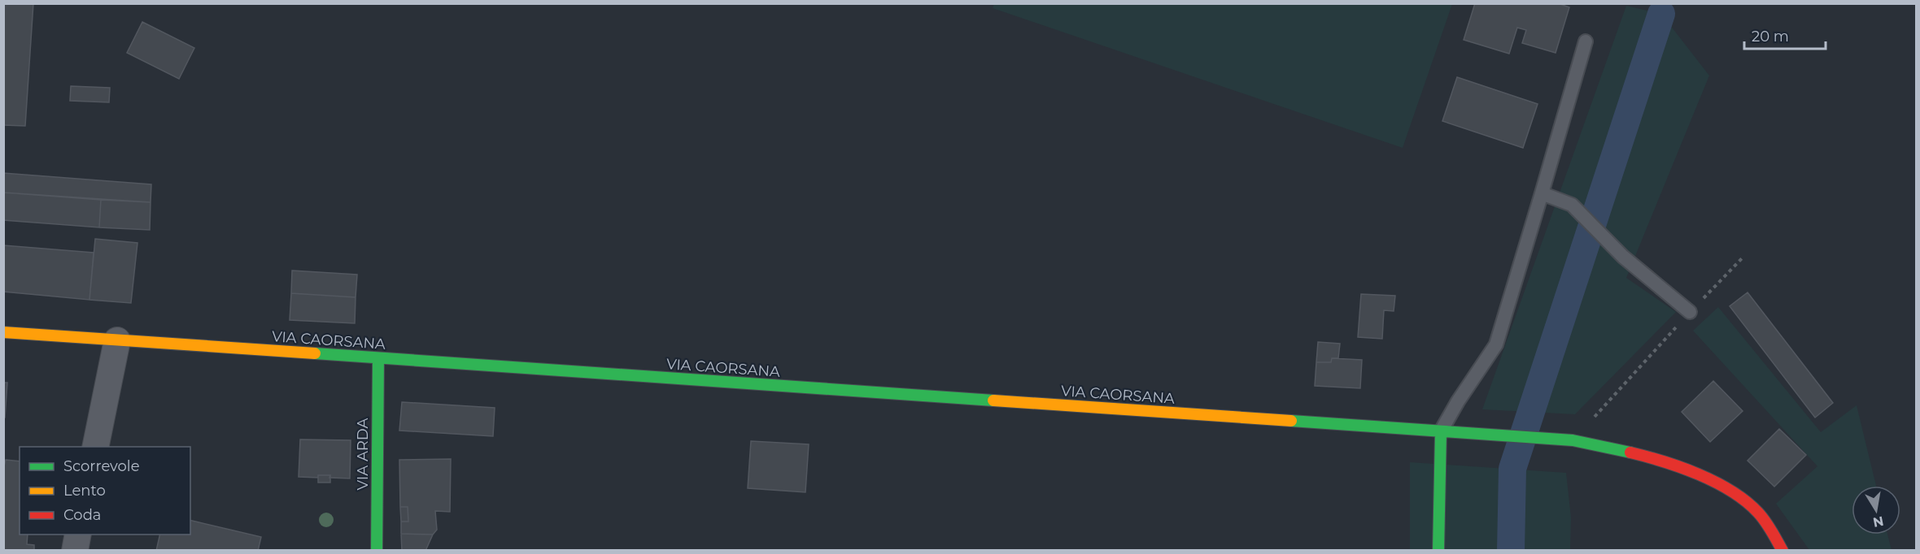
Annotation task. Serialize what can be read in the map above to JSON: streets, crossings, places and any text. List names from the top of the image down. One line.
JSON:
{"streets":{"main road":["VIA CAORSANA","VIA ARDA"]},"crossings":[["VIA CAORSANA","VIA ARDA"]],"legend":["Scorrevole","Lento","Coda"],"scale_bar":"20 m","north":"bottom"}
